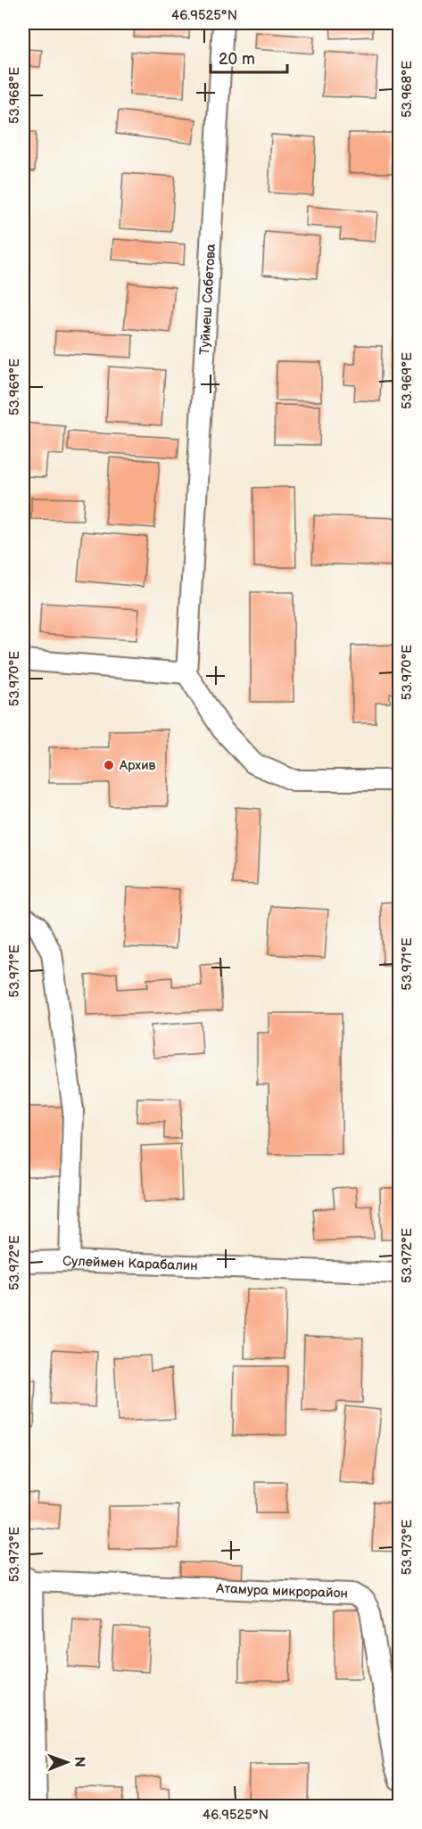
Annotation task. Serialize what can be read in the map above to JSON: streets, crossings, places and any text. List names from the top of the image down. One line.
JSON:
{"streets":{"street":["Туймеш Сабетова","Сулеймен Карабалин","Атамура микрорайон"]},"places":["Архив"],"scale_bar":"20 m","north":"right","coordinates":["46.9525°N","53.968°E","53.969°E","53.970°E","53.971°E","53.972°E","53.973°E"]}
